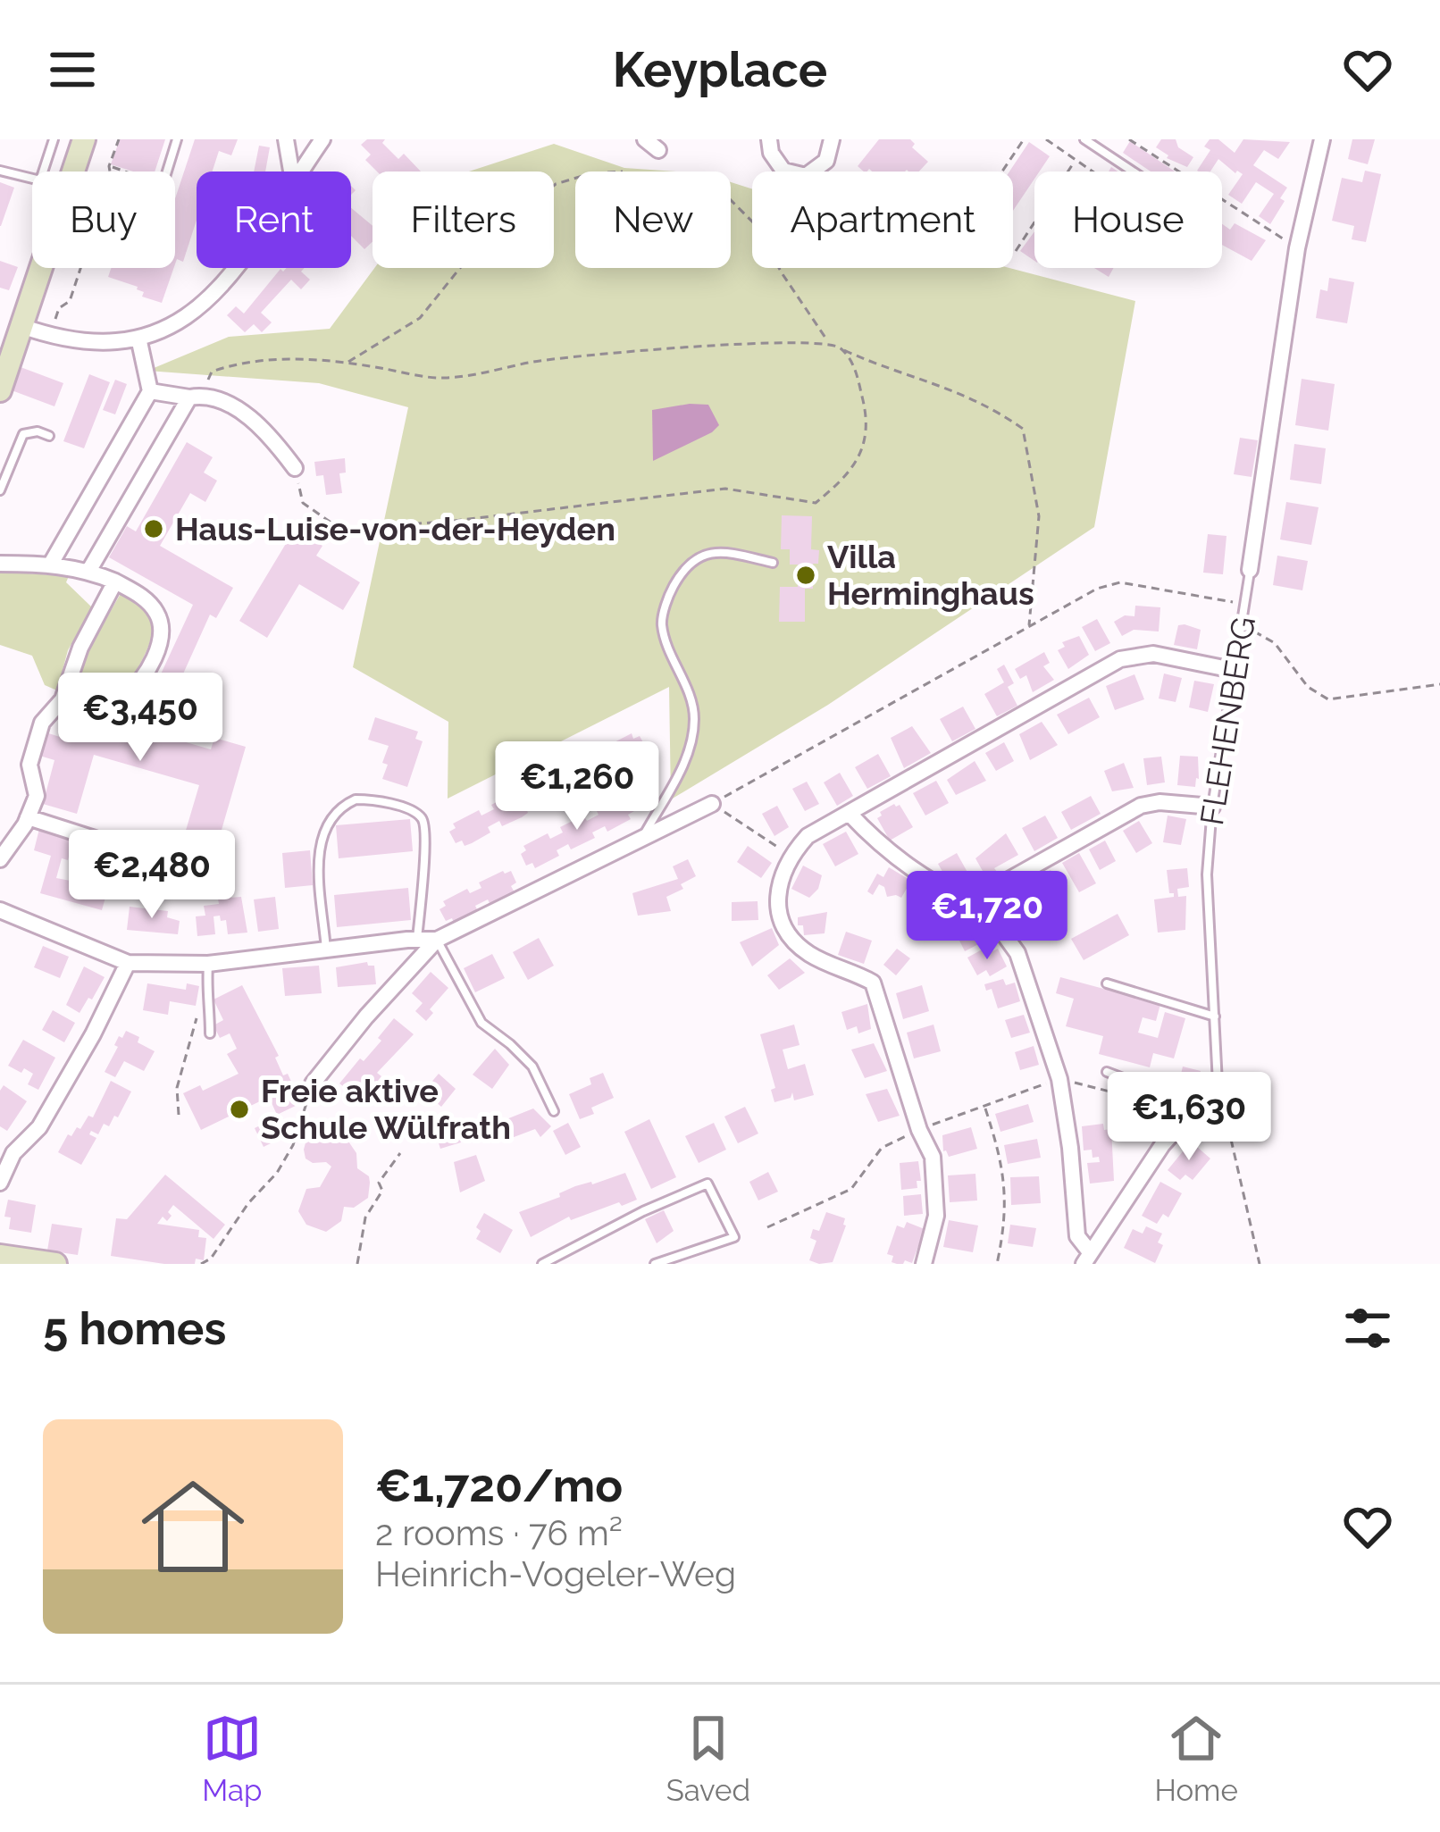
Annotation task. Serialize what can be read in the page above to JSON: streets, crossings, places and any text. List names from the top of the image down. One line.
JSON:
{"streets":{"street":["FLEHENBERG"]},"places":["Haus-Luise-von-der-Heyden","Villa Herminghaus","Freie aktive Schule Wülfrath"],"page":{"header":"Keyplace","chip":["Buy","Rent","Filters","New","Apartment","House"],"price":["€3,450","€1,260","€2,480","€1,720","€1,630"],"heading":"5 homes","list":[{"name":"€1,720/mo","note":"2 rooms · 76 m² · Heinrich-Vogeler-Weg"}],"tabs":["Map","Saved","Home"]}}
